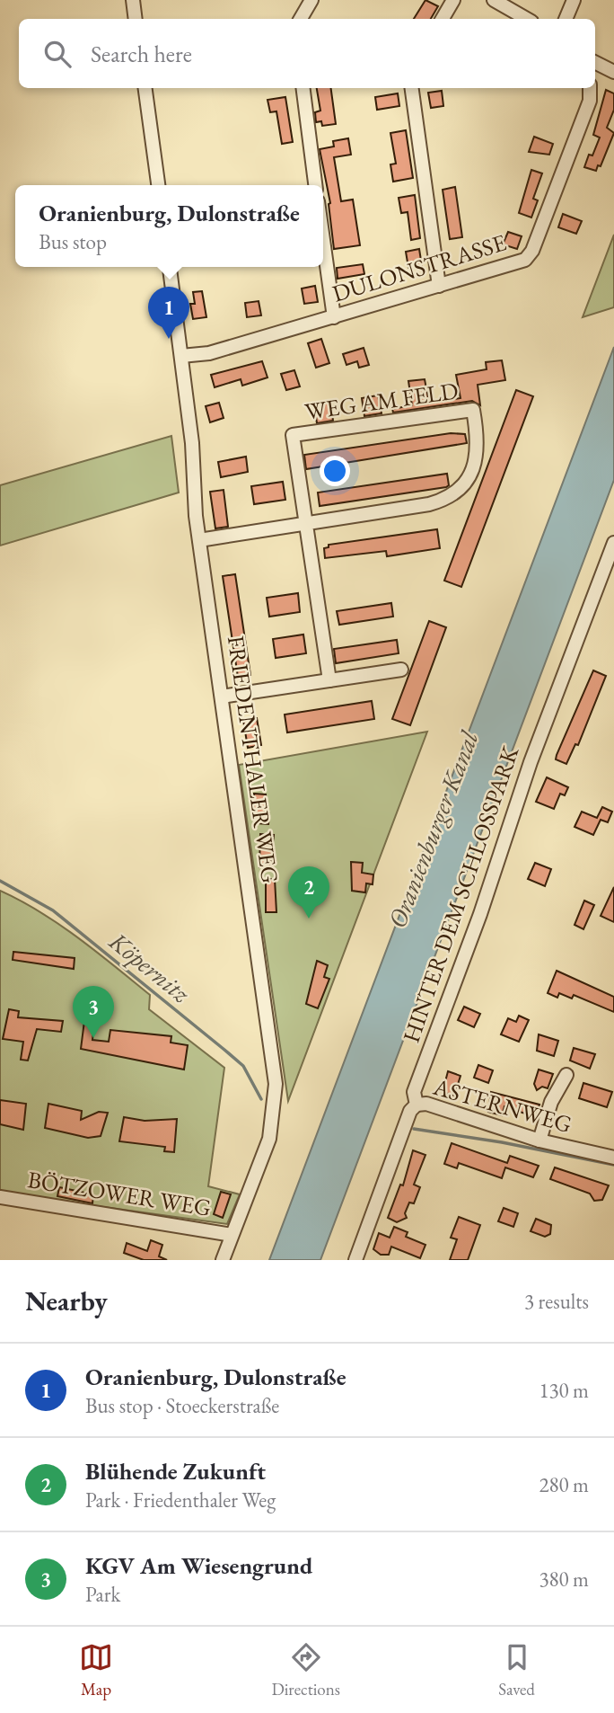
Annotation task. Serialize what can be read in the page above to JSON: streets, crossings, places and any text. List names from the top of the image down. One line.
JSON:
{"streets":{"street":["DULONSTRASSE","WEG AM FELD","FRIEDENTHALER WEG","HINTER DEM SCHLOSSPARK","ASTERNWEG","BÖTZOWER WEG"]},"crossings":[["DULONSTRASSE","FRIEDENTHALER WEG"],["WEG AM FELD","FRIEDENTHALER WEG"],["FRIEDENTHALER WEG","BÖTZOWER WEG"],["HINTER DEM SCHLOSSPARK","ASTERNWEG"]],"water":["Oranienburger Kanal","Köpernitz"],"page":{"search":"Search here","popup":["Oranienburg, Dulonstraße","Bus stop"],"pins":["1","2","3"],"heading":["Nearby","3 results"],"list":[{"mark":"1","name":"Oranienburg, Dulonstraße","note":"Bus stop · Stoeckerstraße","value":"130 m"},{"mark":"2","name":"Blühende Zukunft","note":"Park · Friedenthaler Weg","value":"280 m"},{"mark":"3","name":"KGV Am Wiesengrund","note":"Park","value":"380 m"}],"nav":["Map","Directions","Saved"]}}
